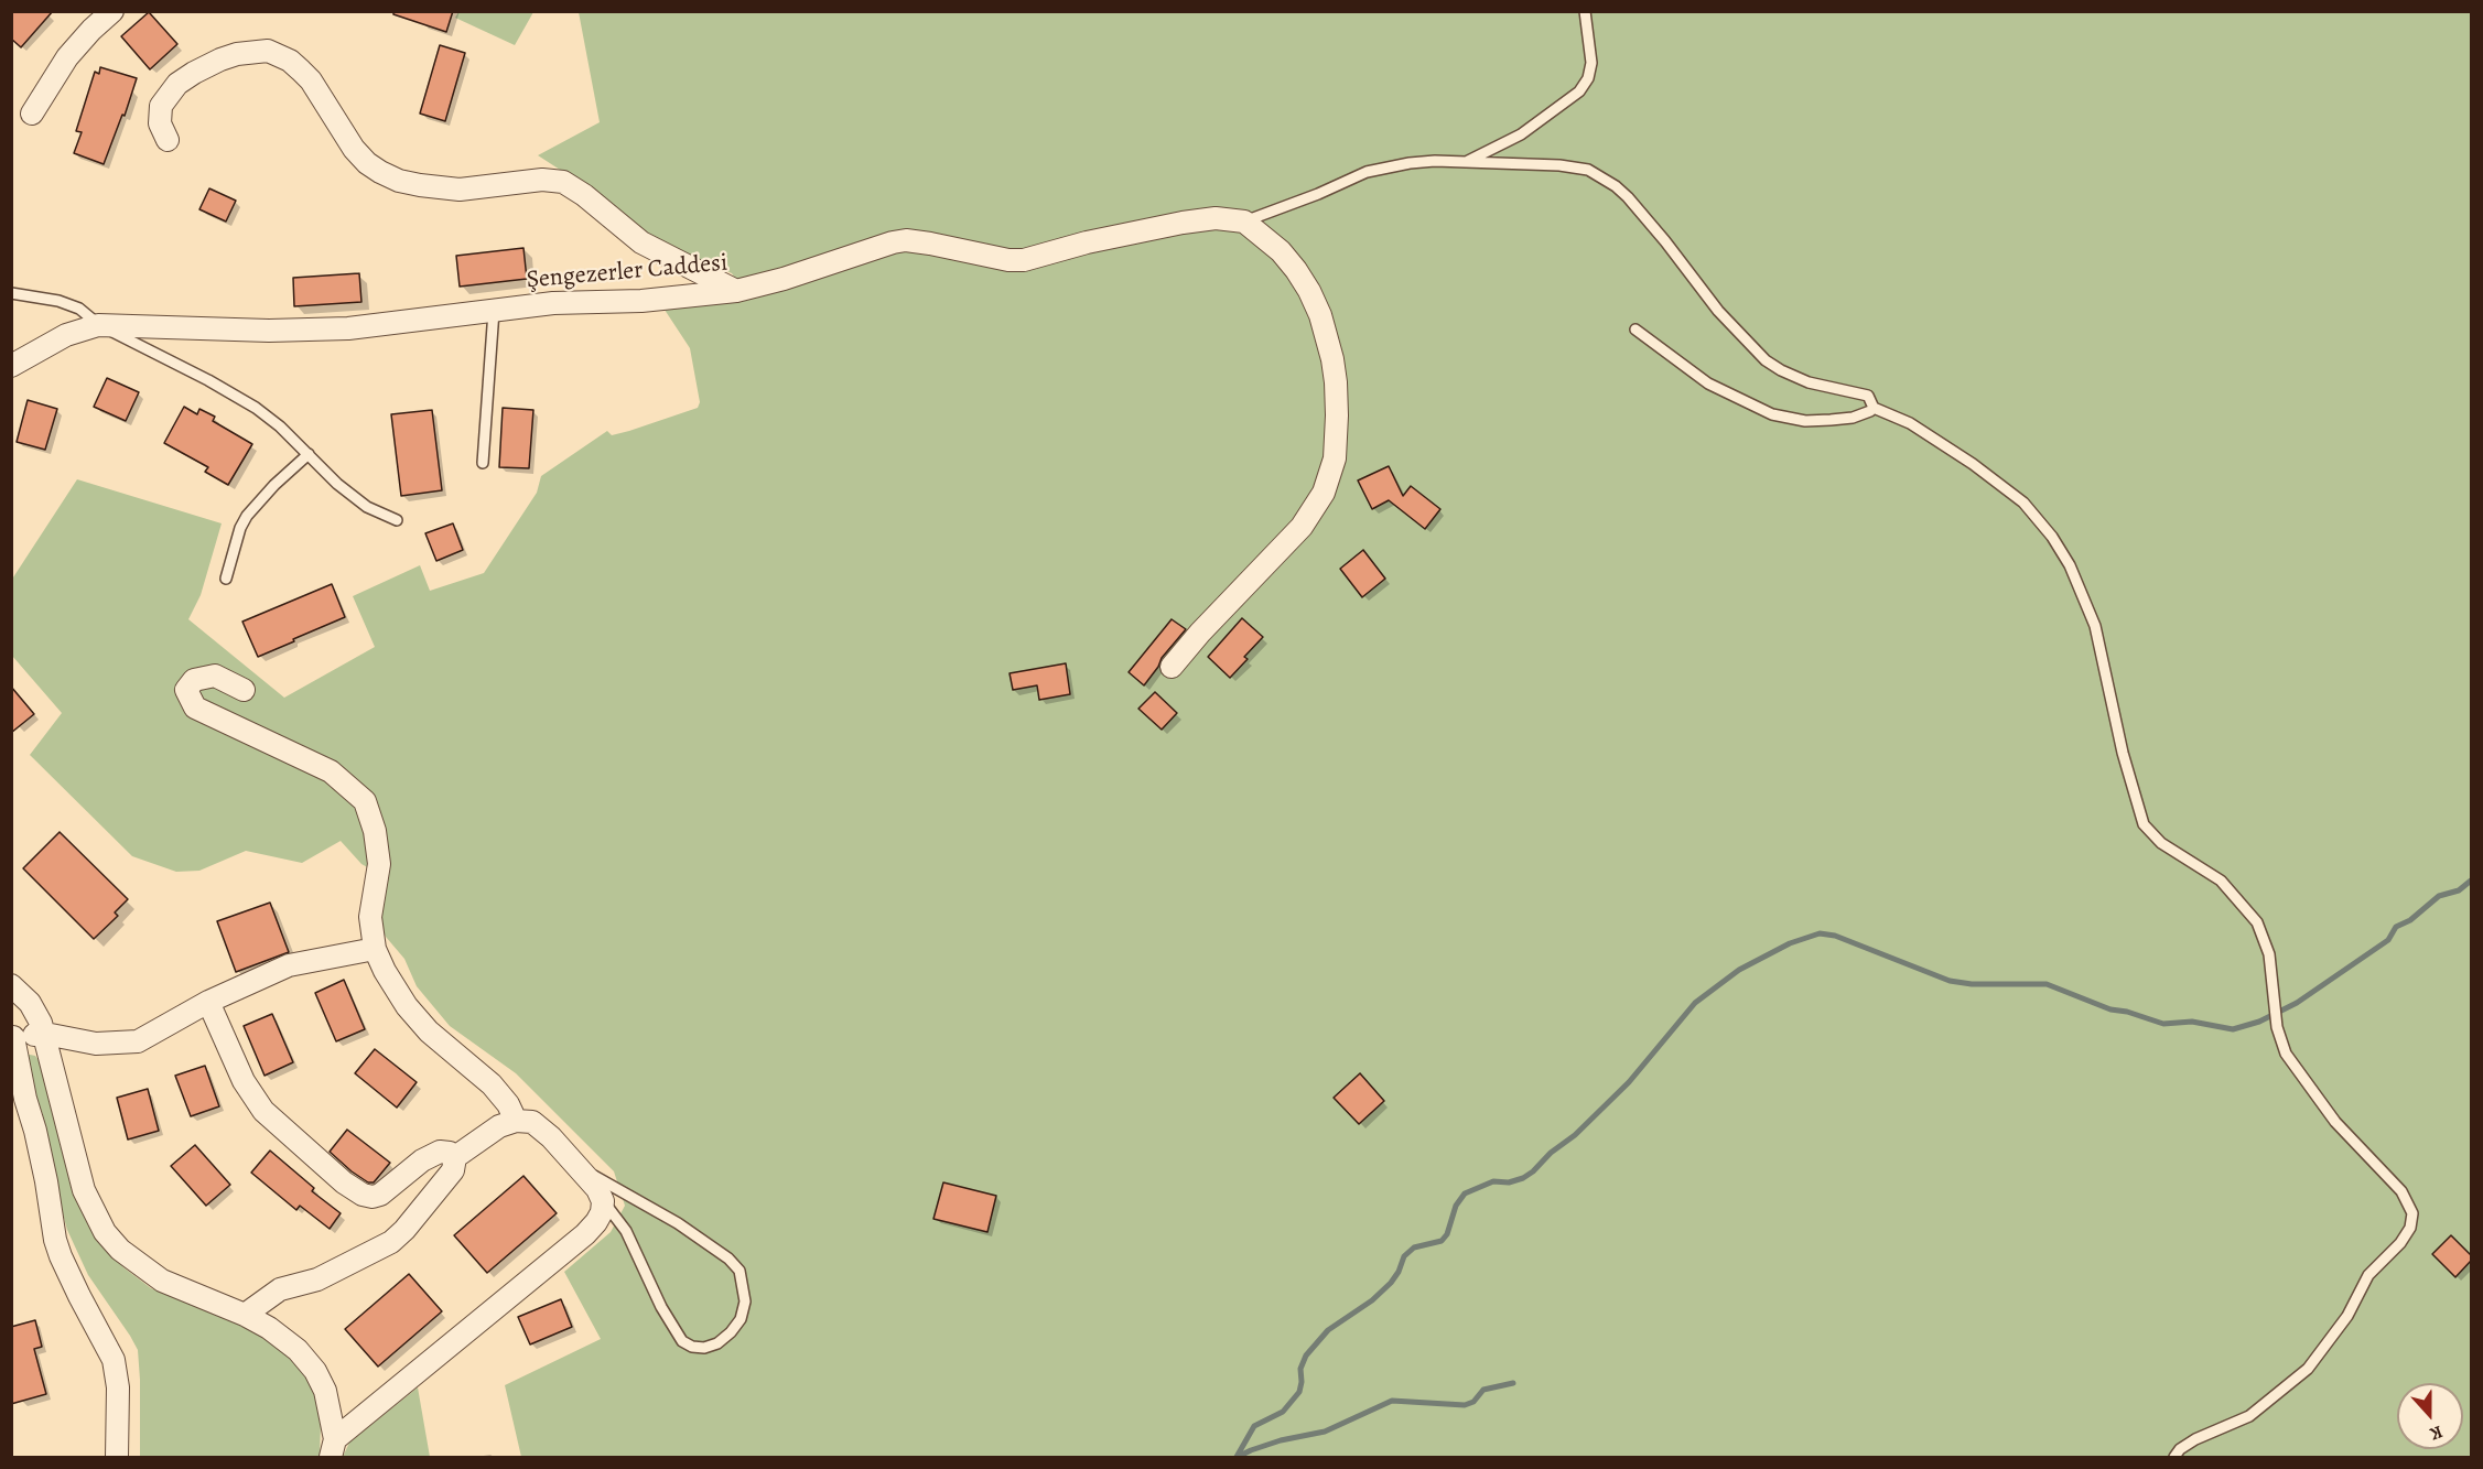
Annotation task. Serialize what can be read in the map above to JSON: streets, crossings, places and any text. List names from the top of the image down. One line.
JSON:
{"streets":{"street":["Şengezerler Caddesi"]},"north":"bottom"}
